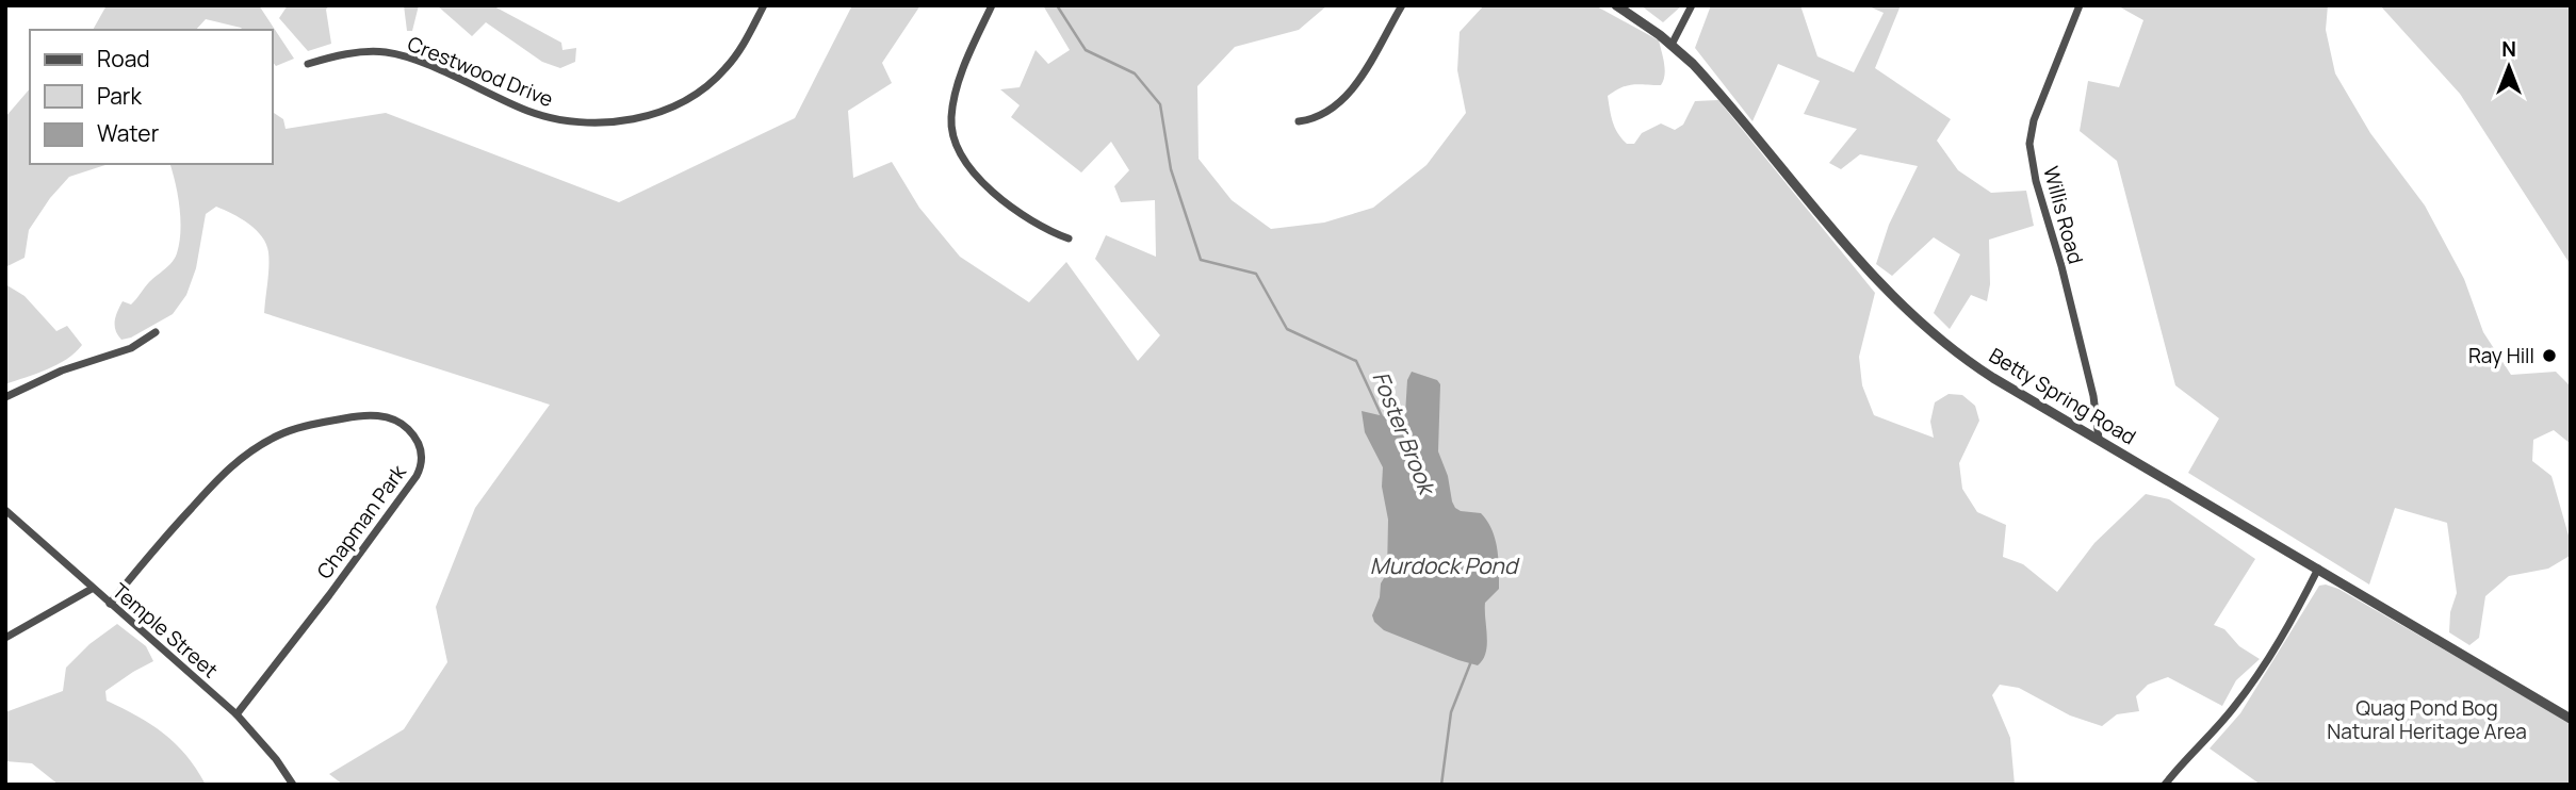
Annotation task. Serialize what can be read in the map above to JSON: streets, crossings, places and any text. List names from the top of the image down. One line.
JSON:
{"streets":{"street":["Crestwood Drive","Willis Road","Betty Spring Road","Chapman Park","Temple Street"]},"crossings":[["Willis Road","Betty Spring Road"],["Chapman Park","Temple Street"]],"water":["Foster Brook","Murdock Pond"],"parks":["Quag Pond Bog Natural Heritage Area"],"places":["Ray Hill"],"legend":["Road","Park","Water"],"north":"top"}
